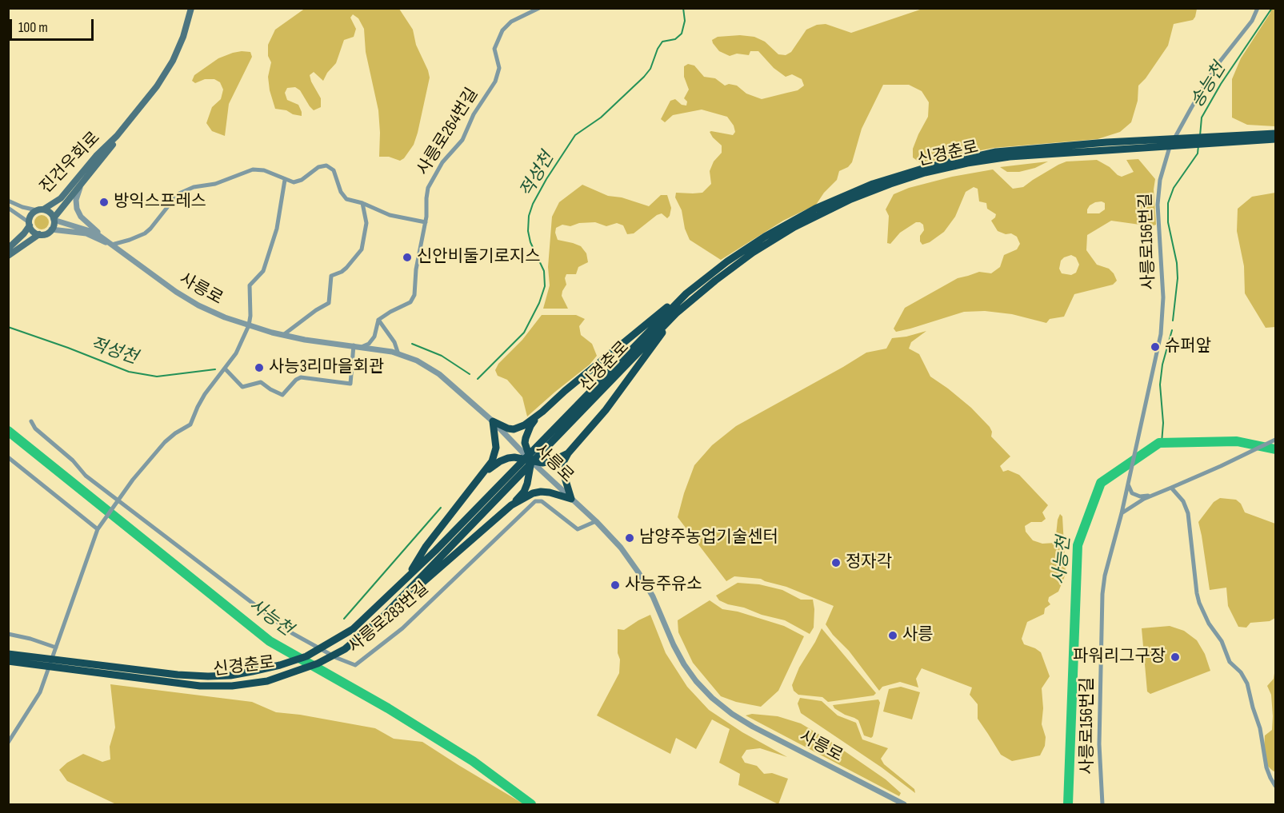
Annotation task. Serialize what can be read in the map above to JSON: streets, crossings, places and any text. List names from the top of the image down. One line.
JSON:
{"streets":{"highway":["신경춘로"],"main road":["진건우회로"],"street":["사릉로264번길","사릉로156번길","사릉로","사릉로283번길"]},"crossings":[["진건우회로","사릉로"],["사릉로","사릉로283번길"]],"water":["송능천","적성천","사능천"],"places":["방익스프레스","신안비둘기로지스","슈퍼앞","사능3리마을회관","남양주농업기술센터","정자각","사능주유소","사릉","파워리그구장"],"scale_bar":"100 m"}
